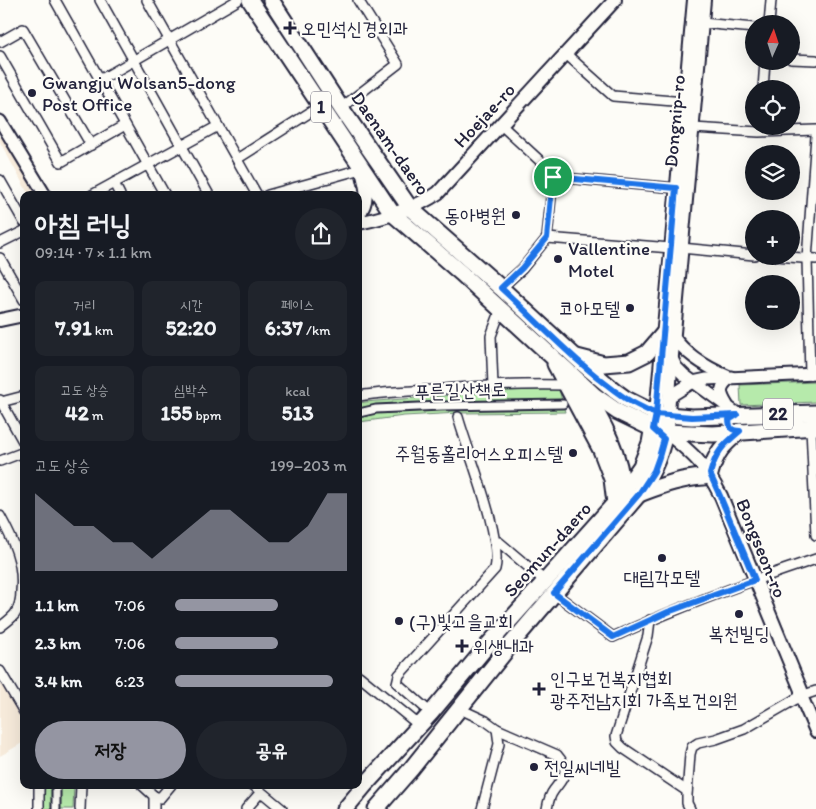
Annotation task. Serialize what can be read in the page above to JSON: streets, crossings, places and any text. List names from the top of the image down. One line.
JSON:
{"streets":{"main road":["1","Hoejae-ro","Dongnip-ro","Daenam-daero","22","Bongseon-ro","Seomun-daero"],"street":["푸른길산책로"]},"crossings":[["Hoejae-ro","Daenam-daero"],["Dongnip-ro","Daenam-daero"],["Dongnip-ro","Bongseon-ro"],["Dongnip-ro","Seomun-daero"],["Daenam-daero","Bongseon-ro"],["Daenam-daero","Seomun-daero"],["Bongseon-ro","Seomun-daero"]],"places":{"health":["오민석신경외과","위생내과","인구보건복지협회 광주전남지회 가족보건의원"],"other":["Gwangju Wolsan5-dong Post Office","동아병원","Vallentine Motel","코아모텔","주월동홀리어스오피스텔","대림각모텔","복천빌딩","(구)빛고을교회","전일씨네빌"]},"north":"top","page":{"map_buttons":["+","−"],"heading":["아침 러닝","09:14 · 7 × 1.1 km"],"stats":[["거리","7.91 km"],["시간","52:20"],["페이스","6:37 /km"],["고도 상승","42 m"],["심박수","155 bpm"],["kcal","513"]],"chart":["고도 상승","199–203 m"],"list":[{"name":"1.1 km","note":"7:06"},{"name":"2.3 km","note":"7:06"},{"name":"3.4 km","note":"6:23"}],"buttons":["저장","공유"]}}
